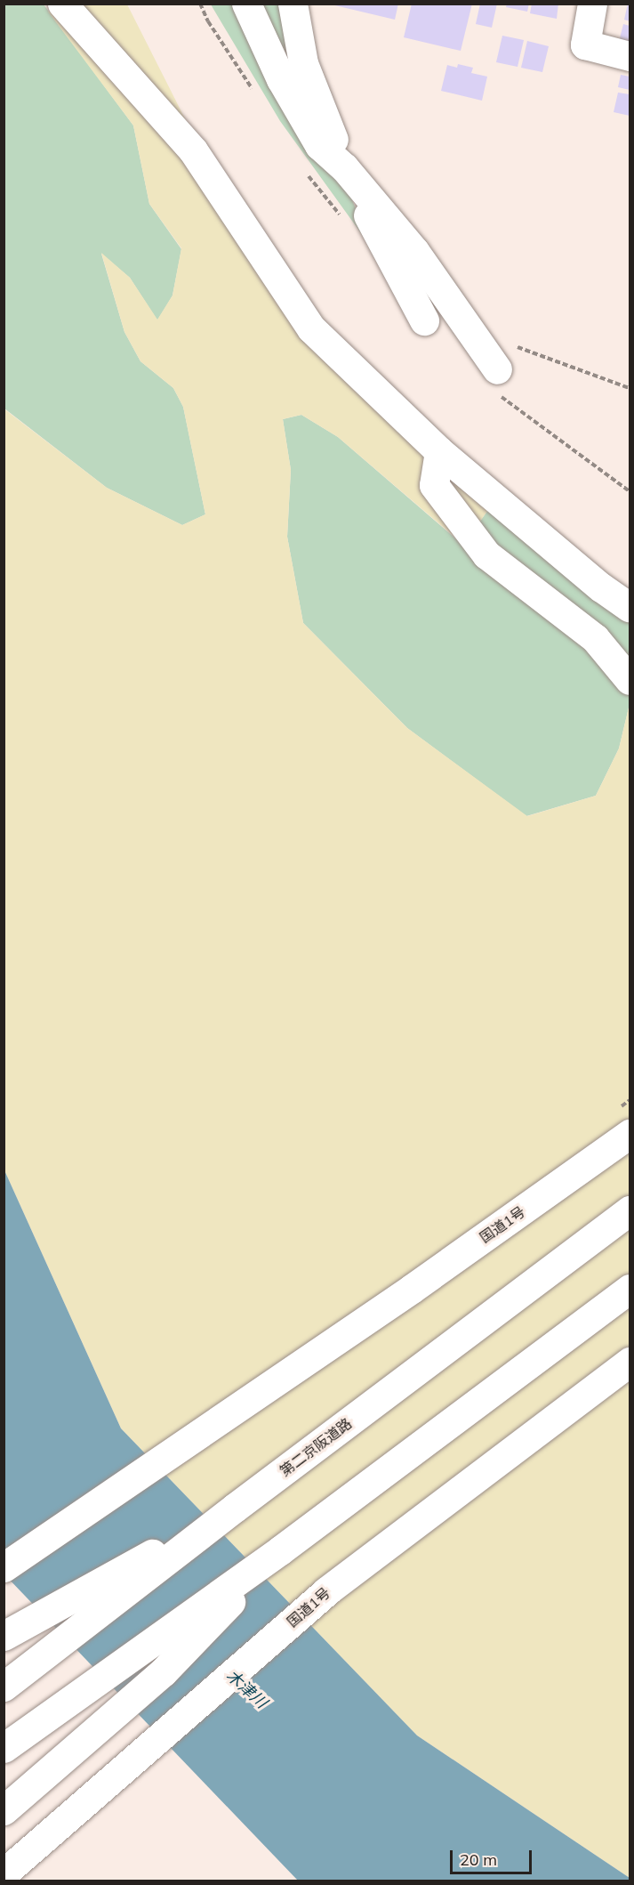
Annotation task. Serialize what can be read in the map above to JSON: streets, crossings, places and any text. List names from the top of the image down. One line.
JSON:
{"streets":{"main road":["国道1号","第二京阪道路"]},"water":["木津川"],"scale_bar":"20 m"}
